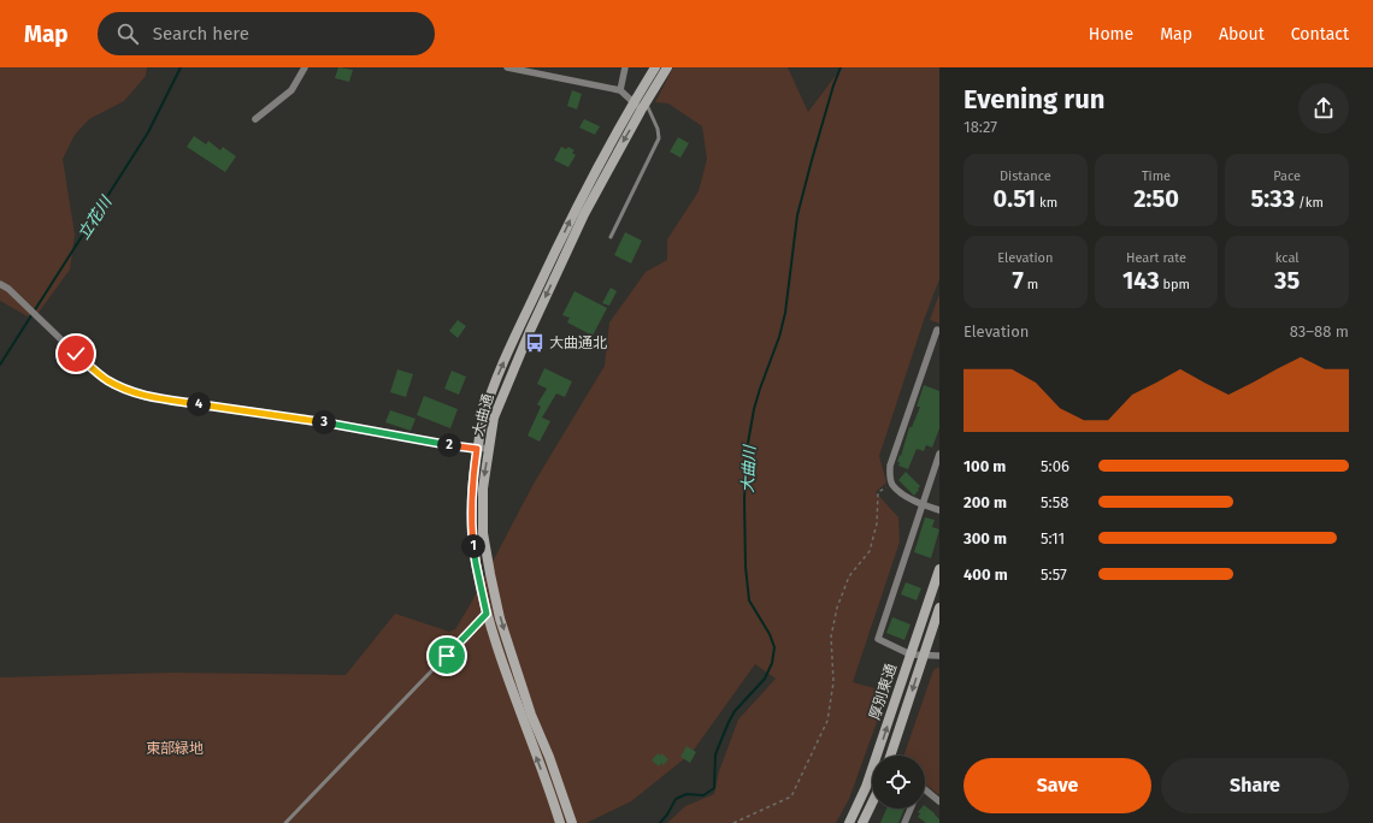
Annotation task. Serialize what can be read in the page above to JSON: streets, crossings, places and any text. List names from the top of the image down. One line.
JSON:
{"streets":{"street":["大曲通","厚別東通"]},"water":["立花川","大曲川"],"parks":["東部緑地"],"places":{"bus stop":["大曲通北"]},"page":{"header":"Map","search":"Search here","nav":["Home","Map","About","Contact"],"heading":["Evening run","18:27"],"stats":[["Distance","0.51 km"],["Time","2:50"],["Pace","5:33 /km"],["Elevation","7 m"],["Heart rate","143 bpm"],["kcal","35"]],"chart":["Elevation","83–88 m"],"pins":["4","3","2","1"],"list":[{"name":"100 m","note":"5:06"},{"name":"200 m","note":"5:58"},{"name":"300 m","note":"5:11"},{"name":"400 m","note":"5:57"}],"buttons":["Save","Share"]}}
